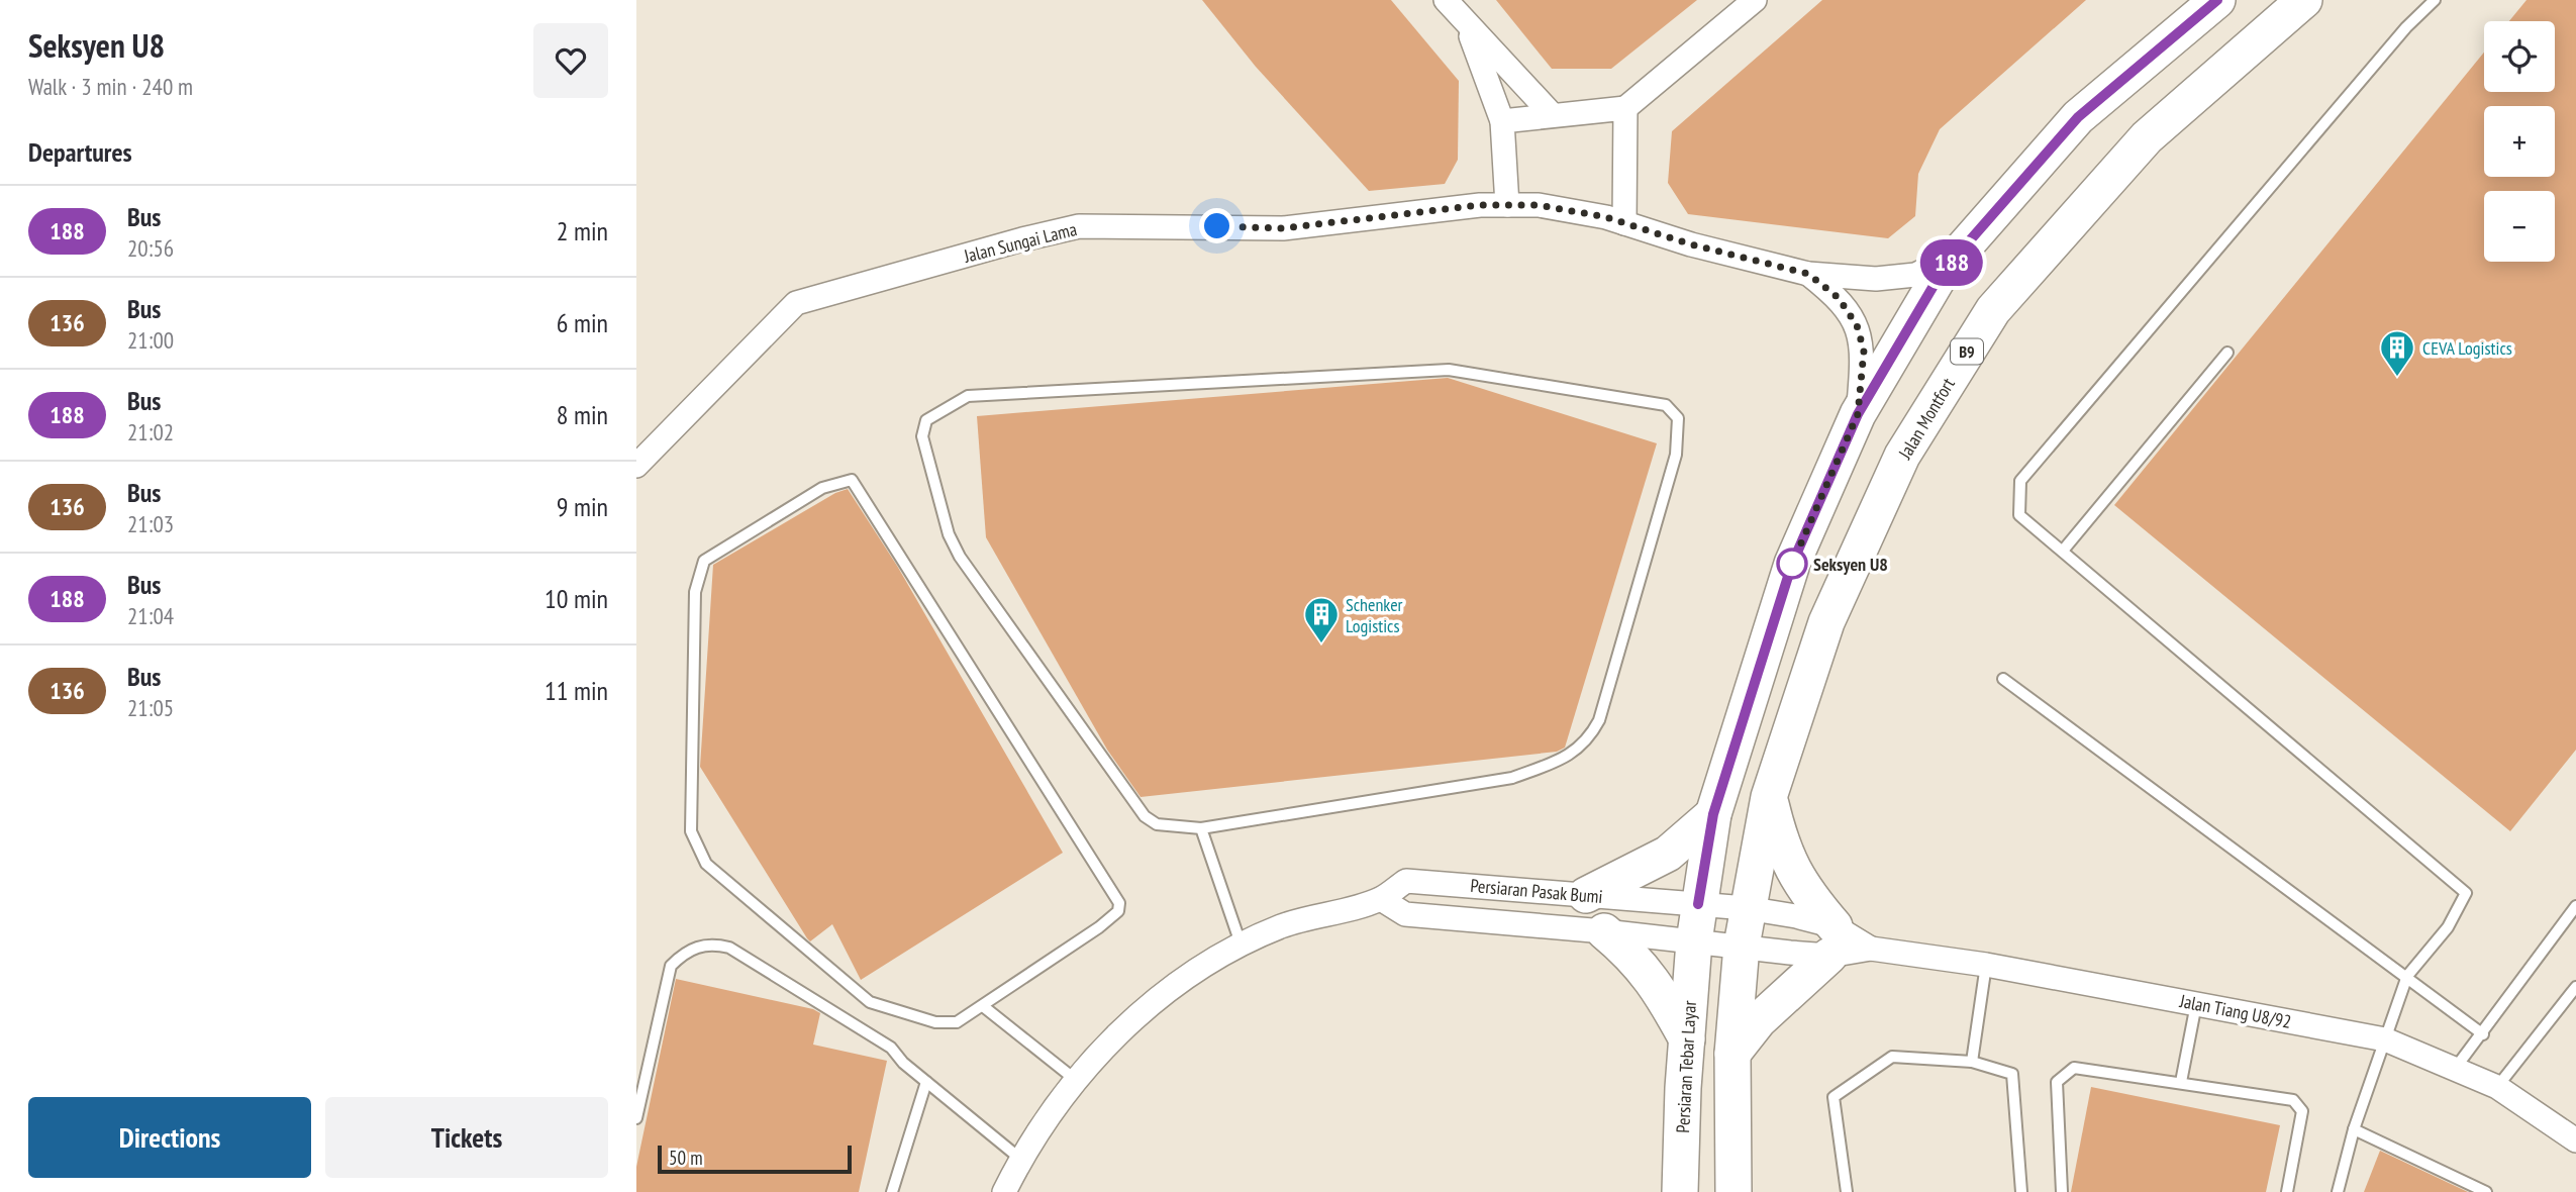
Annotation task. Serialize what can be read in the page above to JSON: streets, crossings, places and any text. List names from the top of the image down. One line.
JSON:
{"streets":{"main road":["B9","Jalan Montfort","Persiaran Tebar Layar"],"street":["Jalan Sungai Lama","Persiaran Pasak Bumi","Jalan Tiang U8/92"]},"crossings":[["Jalan Montfort","Jalan Tiang U8/92"],["Persiaran Pasak Bumi","Jalan Tiang U8/92"],["Persiaran Pasak Bumi","Persiaran Tebar Layar"],["Jalan Tiang U8/92","Persiaran Tebar Layar"]],"places":{"building":["CEVA Logistics","Schenker Logistics"],"other":["Seksyen U8"]},"lines":["bus line 188"],"scale_bar":"50 m","page":{"heading":[["Seksyen U8","Walk · 3 min · 240 m"],"Departures"],"on_map":"188","map_buttons":["+","−"],"list":[{"mark":"188","name":"Bus","note":"20:56","value":"2 min"},{"mark":"136","name":"Bus","note":"21:00","value":"6 min"},{"mark":"188","name":"Bus","note":"21:02","value":"8 min"},{"mark":"136","name":"Bus","note":"21:03","value":"9 min"},{"mark":"188","name":"Bus","note":"21:04","value":"10 min"},{"mark":"136","name":"Bus","note":"21:05","value":"11 min"}],"buttons":["Directions","Tickets"],"scale":"50 m"}}
